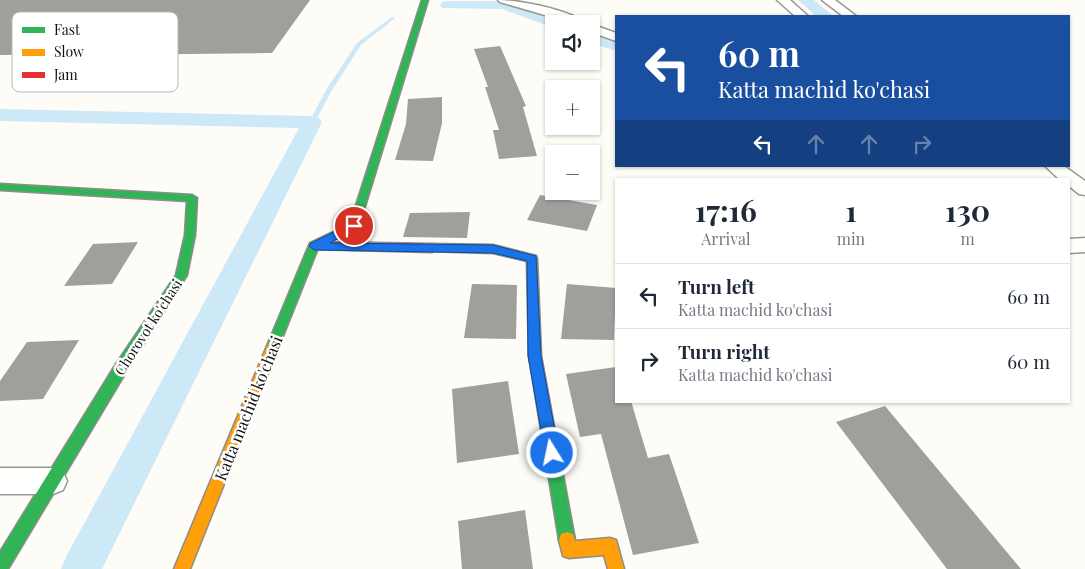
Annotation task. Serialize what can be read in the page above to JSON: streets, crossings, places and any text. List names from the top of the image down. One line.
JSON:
{"streets":{"street":["Chorovot ko'chasi","Katta machid ko'chasi"]},"legend":["Fast","Slow","Jam"],"page":{"map_buttons":["+","−"],"turn":["60 m","Katta machid ko'chasi"],"eta":["17:16","Arrival","1","min","130","m"],"list":[{"name":"Turn left","note":"Katta machid ko'chasi","value":"60 m"},{"name":"Turn right","note":"Katta machid ko'chasi","value":"60 m"}]}}
